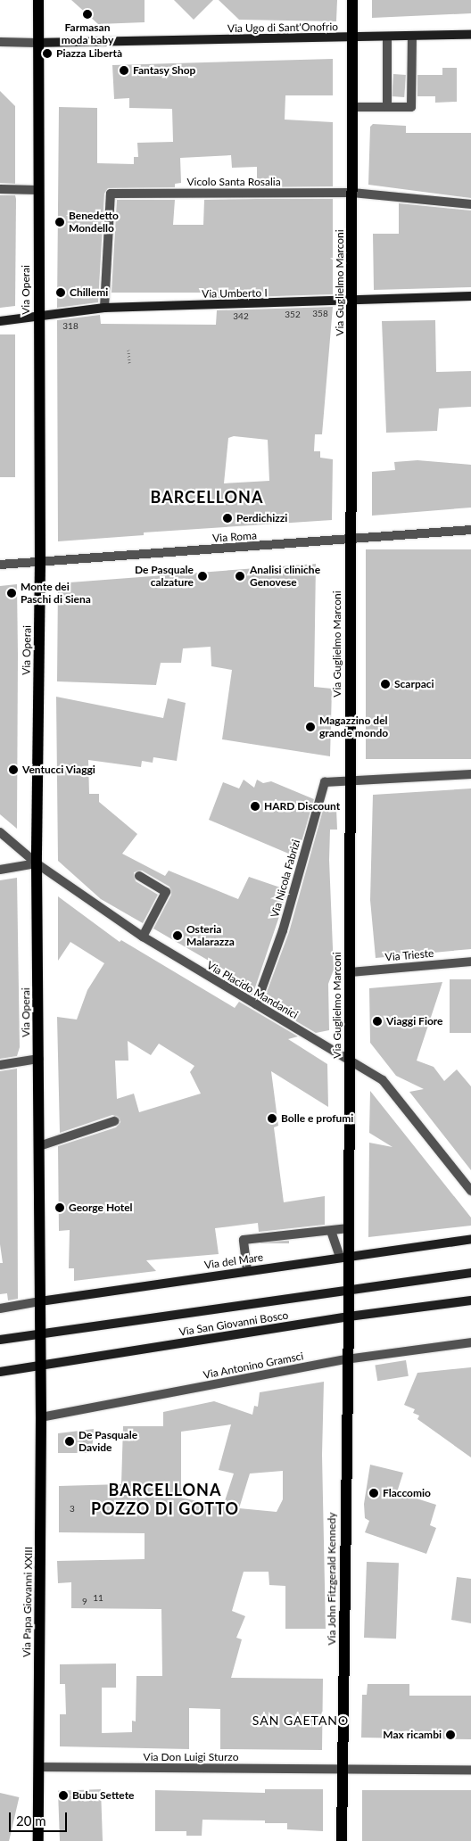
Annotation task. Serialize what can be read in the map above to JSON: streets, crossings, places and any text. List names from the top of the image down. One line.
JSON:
{"streets":{"main road":["Via Guglielmo Marconi","Via Operai","Via John Fitzgerald Kennedy","Via Papa Giovanni XXIII"],"street":["Via Ugo di Sant'Onofrio","Vicolo Santa Rosalia","Via Umberto I","Via Roma","Via Nicola Fabrizi","Via Trieste","Via Placido Mandanici","Via del Mare","Via San Giovanni Bosco","Via Antonino Gramsci","Via Don Luigi Sturzo"]},"crossings":[["Via Ugo di Sant'Onofrio","Via Guglielmo Marconi"],["Via Ugo di Sant'Onofrio","Via Operai"],["Vicolo Santa Rosalia","Via Guglielmo Marconi"],["Vicolo Santa Rosalia","Via Umberto I"],["Via Guglielmo Marconi","Via Umberto I"],["Via Guglielmo Marconi","Via Roma"],["Via Guglielmo Marconi","Via Nicola Fabrizi"],["Via Guglielmo Marconi","Via Trieste"],["Via Guglielmo Marconi","Via Placido Mandanici"],["Via Guglielmo Marconi","Via del Mare"],["Via Guglielmo Marconi","Via San Giovanni Bosco"],["Via Guglielmo Marconi","Via John Fitzgerald Kennedy"],["Via Operai","Via Umberto I"],["Via Operai","Via Roma"],["Via Operai","Via Placido Mandanici"],["Via Operai","Via del Mare"],["Via Operai","Via San Giovanni Bosco"],["Via Operai","Via Papa Giovanni XXIII"],["Via Nicola Fabrizi","Via Placido Mandanici"],["Via San Giovanni Bosco","Via John Fitzgerald Kennedy"],["Via San Giovanni Bosco","Via Papa Giovanni XXIII"],["Via Antonino Gramsci","Via John Fitzgerald Kennedy"],["Via Antonino Gramsci","Via Papa Giovanni XXIII"],["Via John Fitzgerald Kennedy","Via Don Luigi Sturzo"],["Via Papa Giovanni XXIII","Via Don Luigi Sturzo"]],"districts":["BARCELLONA","BARCELLONA POZZO DI GOTTO","SAN GAETANO"],"places":["Farmasan moda baby","Piazza Libertà","Fantasy Shop","Benedetto Mondello","Chillemi","Perdichizzi","De Pasquale calzature","Analisi cliniche Genovese","Monte dei Paschi di Siena","Scarpaci","Magazzino del grande mondo","Ventucci Viaggi","HARD Discount","Osteria Malarazza","Viaggi Fiore","Bolle e profumi","George Hotel","De Pasquale Davide","Flaccomio","Max ricambi","Bubu Settete"],"house_numbers":["358","352","342","318","3","11","9"],"scale_bar":"20 m"}
